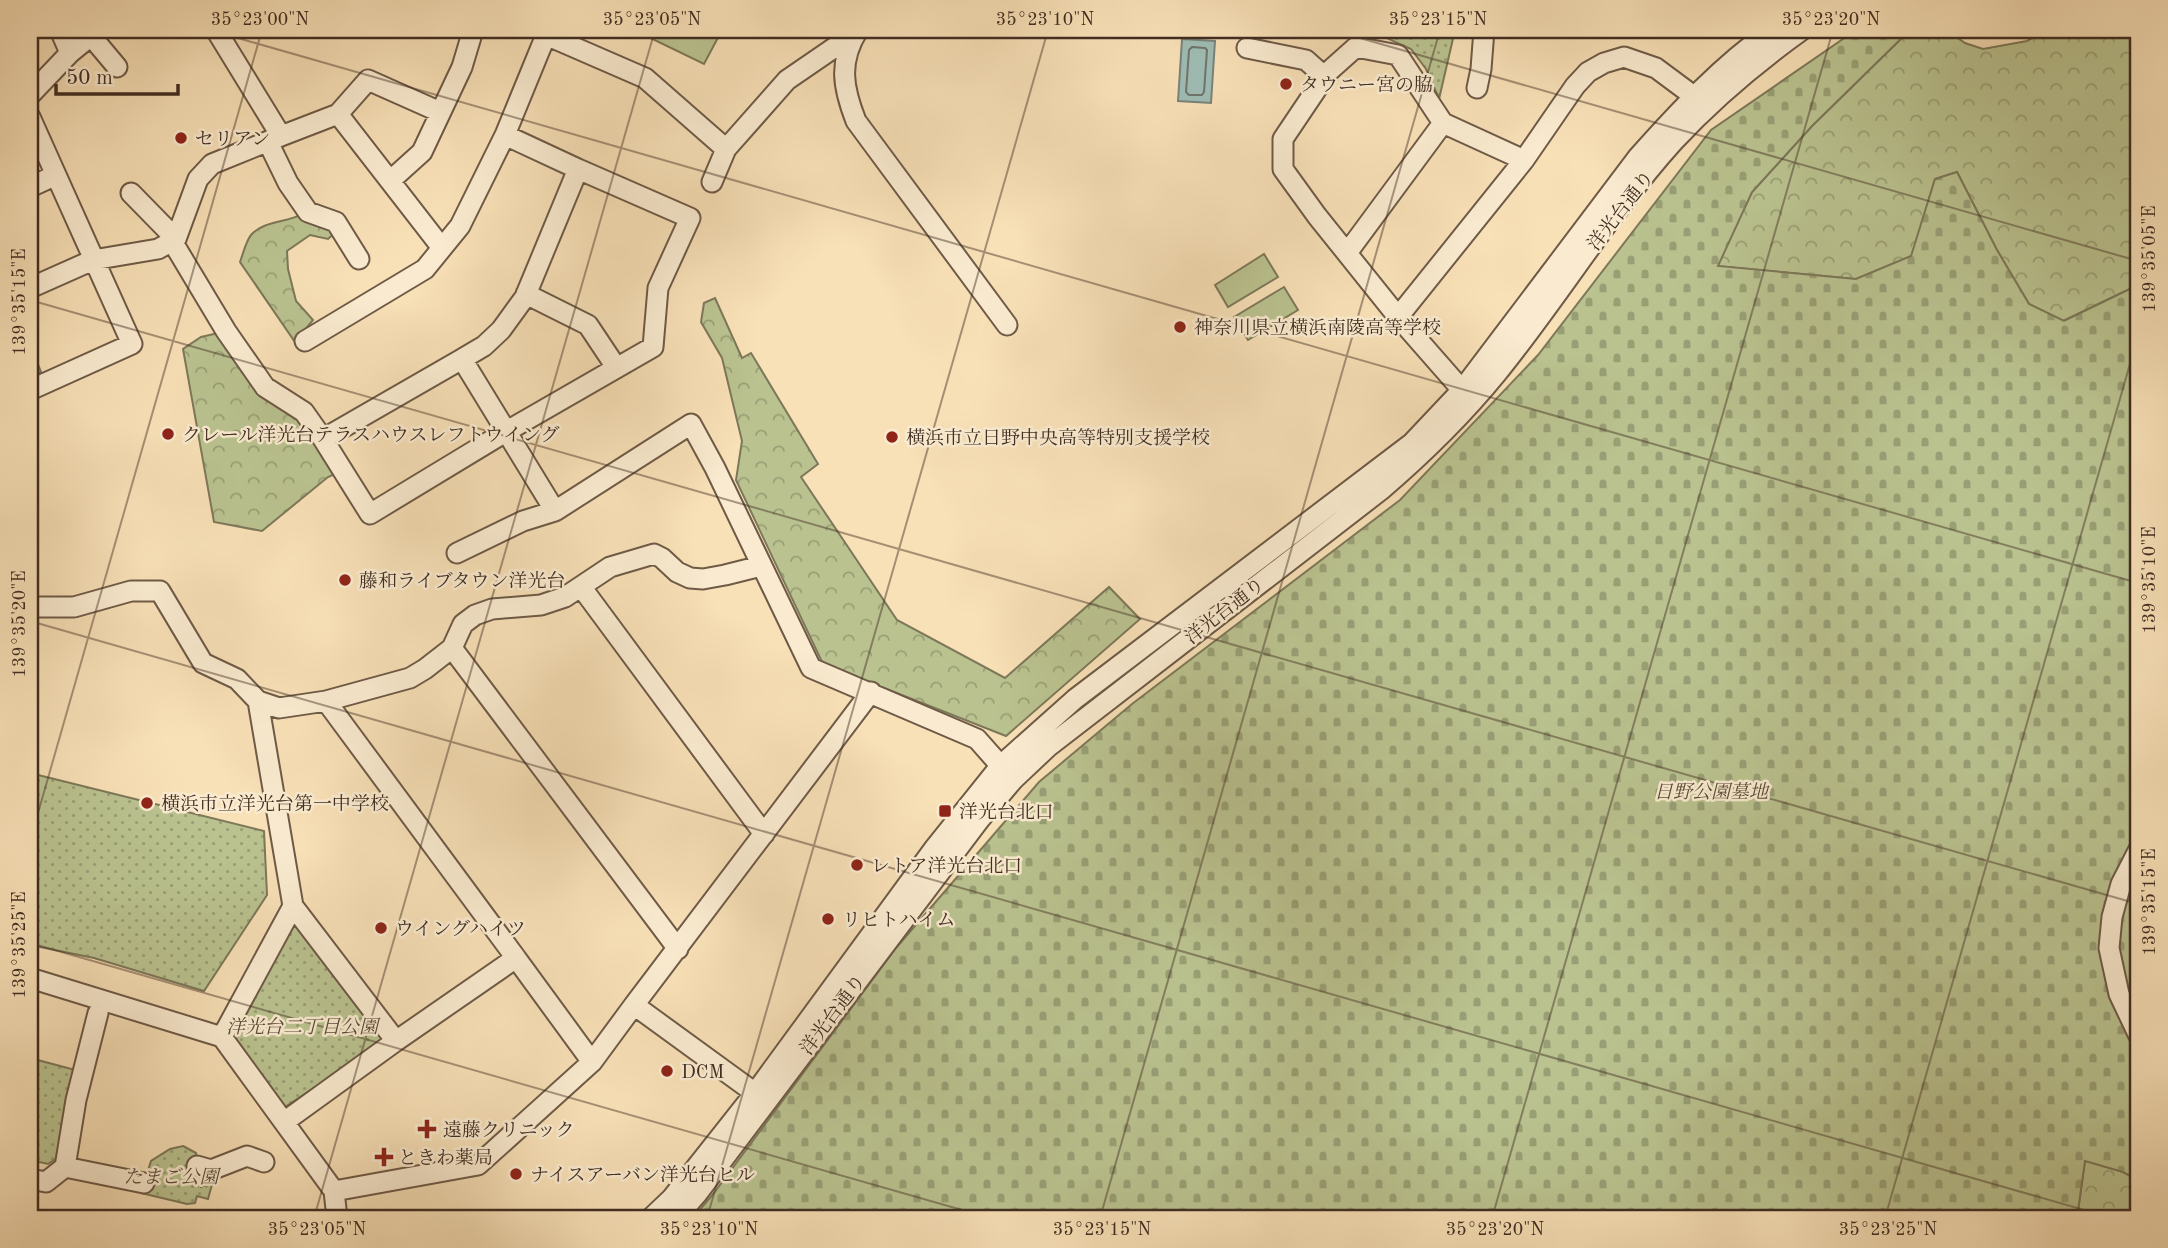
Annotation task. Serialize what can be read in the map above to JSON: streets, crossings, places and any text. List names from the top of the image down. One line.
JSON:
{"streets":{"street":["洋光台通り"]},"parks":["日野公園墓地","洋光台二丁目公園","たまご公園"],"places":{"other":["タウニー宮の脇","セリアン","神奈川県立横浜南陵高等学校","クレール洋光台テラスハウスレフトウイング","横浜市立日野中央高等特別支援学校","藤和ライブタウン洋光台","横浜市立洋光台第一中学校","レトア洋光台北口","リヒトハイム","ウイングハイツ","DCM","ナイスアーバン洋光台ヒル"],"transit":["洋光台北口"],"health":["遠藤クリニック","ときわ薬局"]},"scale_bar":"50 m","coordinates":["35°23'00\"N","35°23'05\"N","35°23'10\"N","35°23'15\"N","35°23'20\"N","139°35'05\"E","139°35'15\"E","139°35'10\"E","139°35'20\"E","139°35'25\"E","35°23'25\"N"]}
